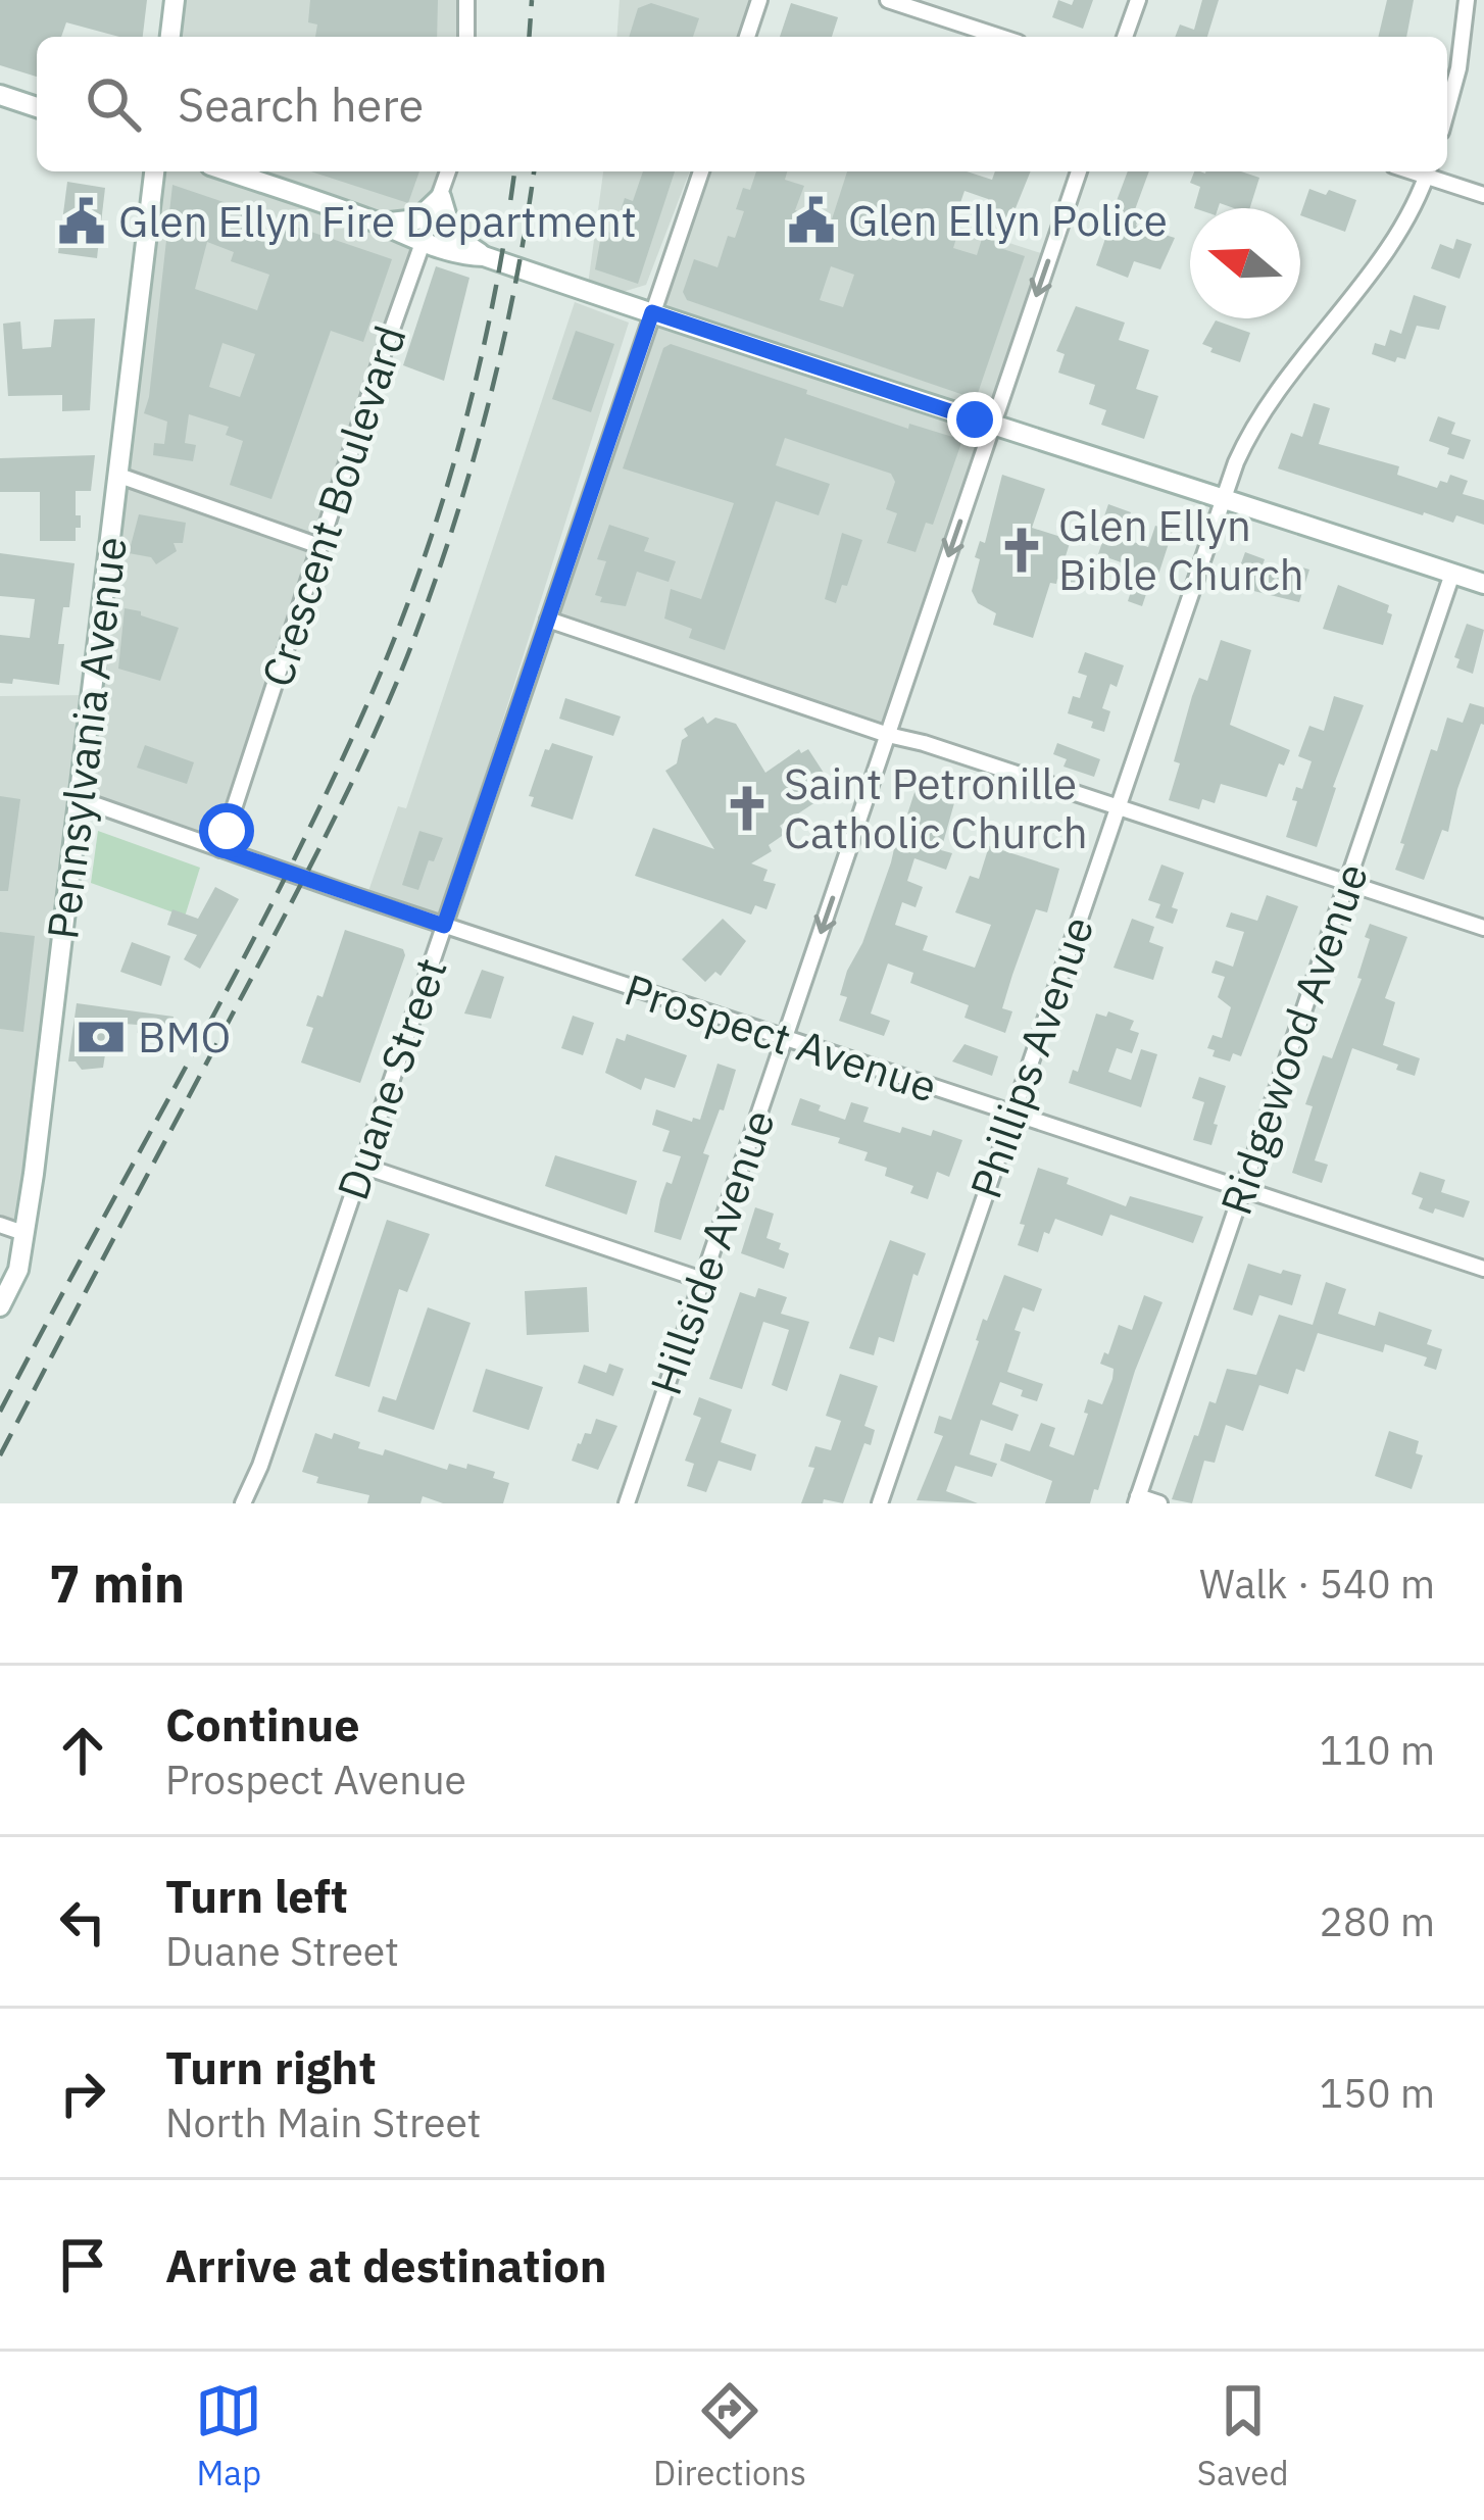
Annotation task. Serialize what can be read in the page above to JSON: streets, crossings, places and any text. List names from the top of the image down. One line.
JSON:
{"streets":{"street":["Crescent Boulevard","Pennsylvania Avenue","Prospect Avenue","Ridgewood Avenue","Phillips Avenue","Duane Street","Hillside Avenue"]},"crossings":[["Crescent Boulevard","Prospect Avenue"],["Pennsylvania Avenue","Prospect Avenue"],["Prospect Avenue","Ridgewood Avenue"],["Prospect Avenue","Phillips Avenue"],["Prospect Avenue","Duane Street"],["Prospect Avenue","Hillside Avenue"]],"one_way":["Hillside Avenue"],"places":{"public building":["Glen Ellyn Police","Glen Ellyn Fire Department"],"church":["Glen Ellyn Bible Church","Saint Petronille Catholic Church"],"bank":["BMO"]},"north":"left","page":{"search":"Search here","heading":["7 min","Walk · 540 m"],"list":[["Continue","Prospect Avenue","110 m"],["Turn left","Duane Street","280 m"],["Turn right","North Main Street","150 m"],"Arrive at destination"],"nav":["Map","Directions","Saved"]}}
